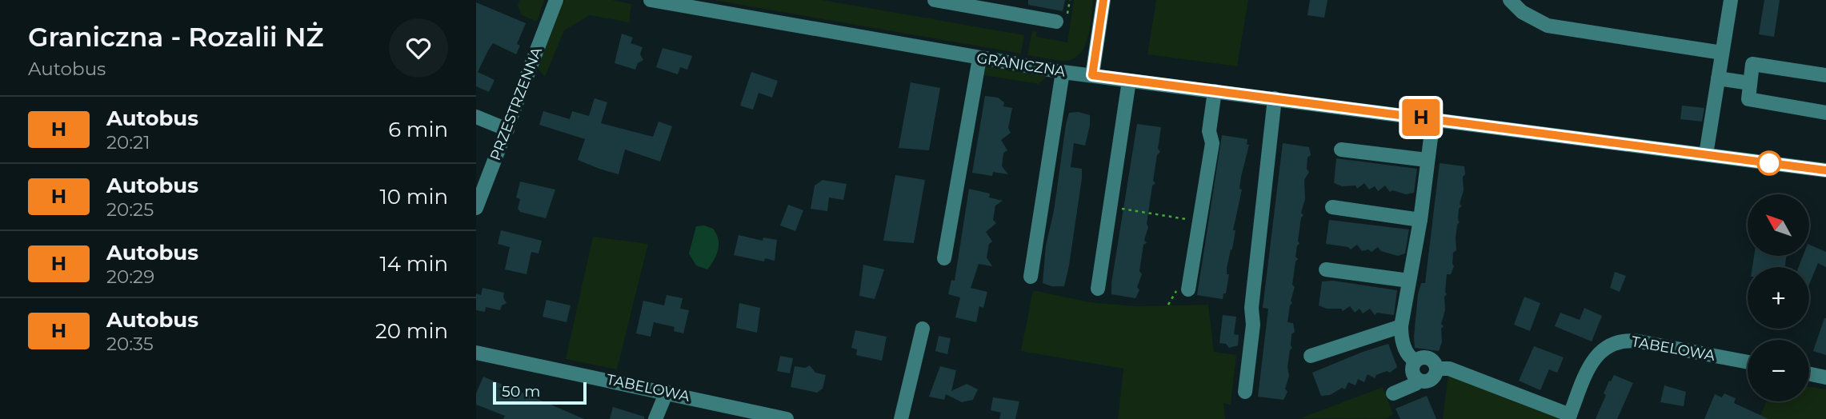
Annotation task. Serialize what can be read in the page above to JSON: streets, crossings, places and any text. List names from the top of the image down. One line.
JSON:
{"streets":{"street":["GRANICZNA","PRZESTRZENNA","TABELOWA"]},"lines":["bus line H"],"scale_bar":"50 m","north":"top left","page":{"heading":["Graniczna - Rozalii NŻ","Autobus"],"on_map":"H","list":[{"mark":"H","name":"Autobus","note":"20:21","value":"6 min"},{"mark":"H","name":"Autobus","note":"20:25","value":"10 min"},{"mark":"H","name":"Autobus","note":"20:29","value":"14 min"},{"mark":"H","name":"Autobus","note":"20:35","value":"20 min"}],"map_buttons":["+","−"],"scale":"50 m"}}
